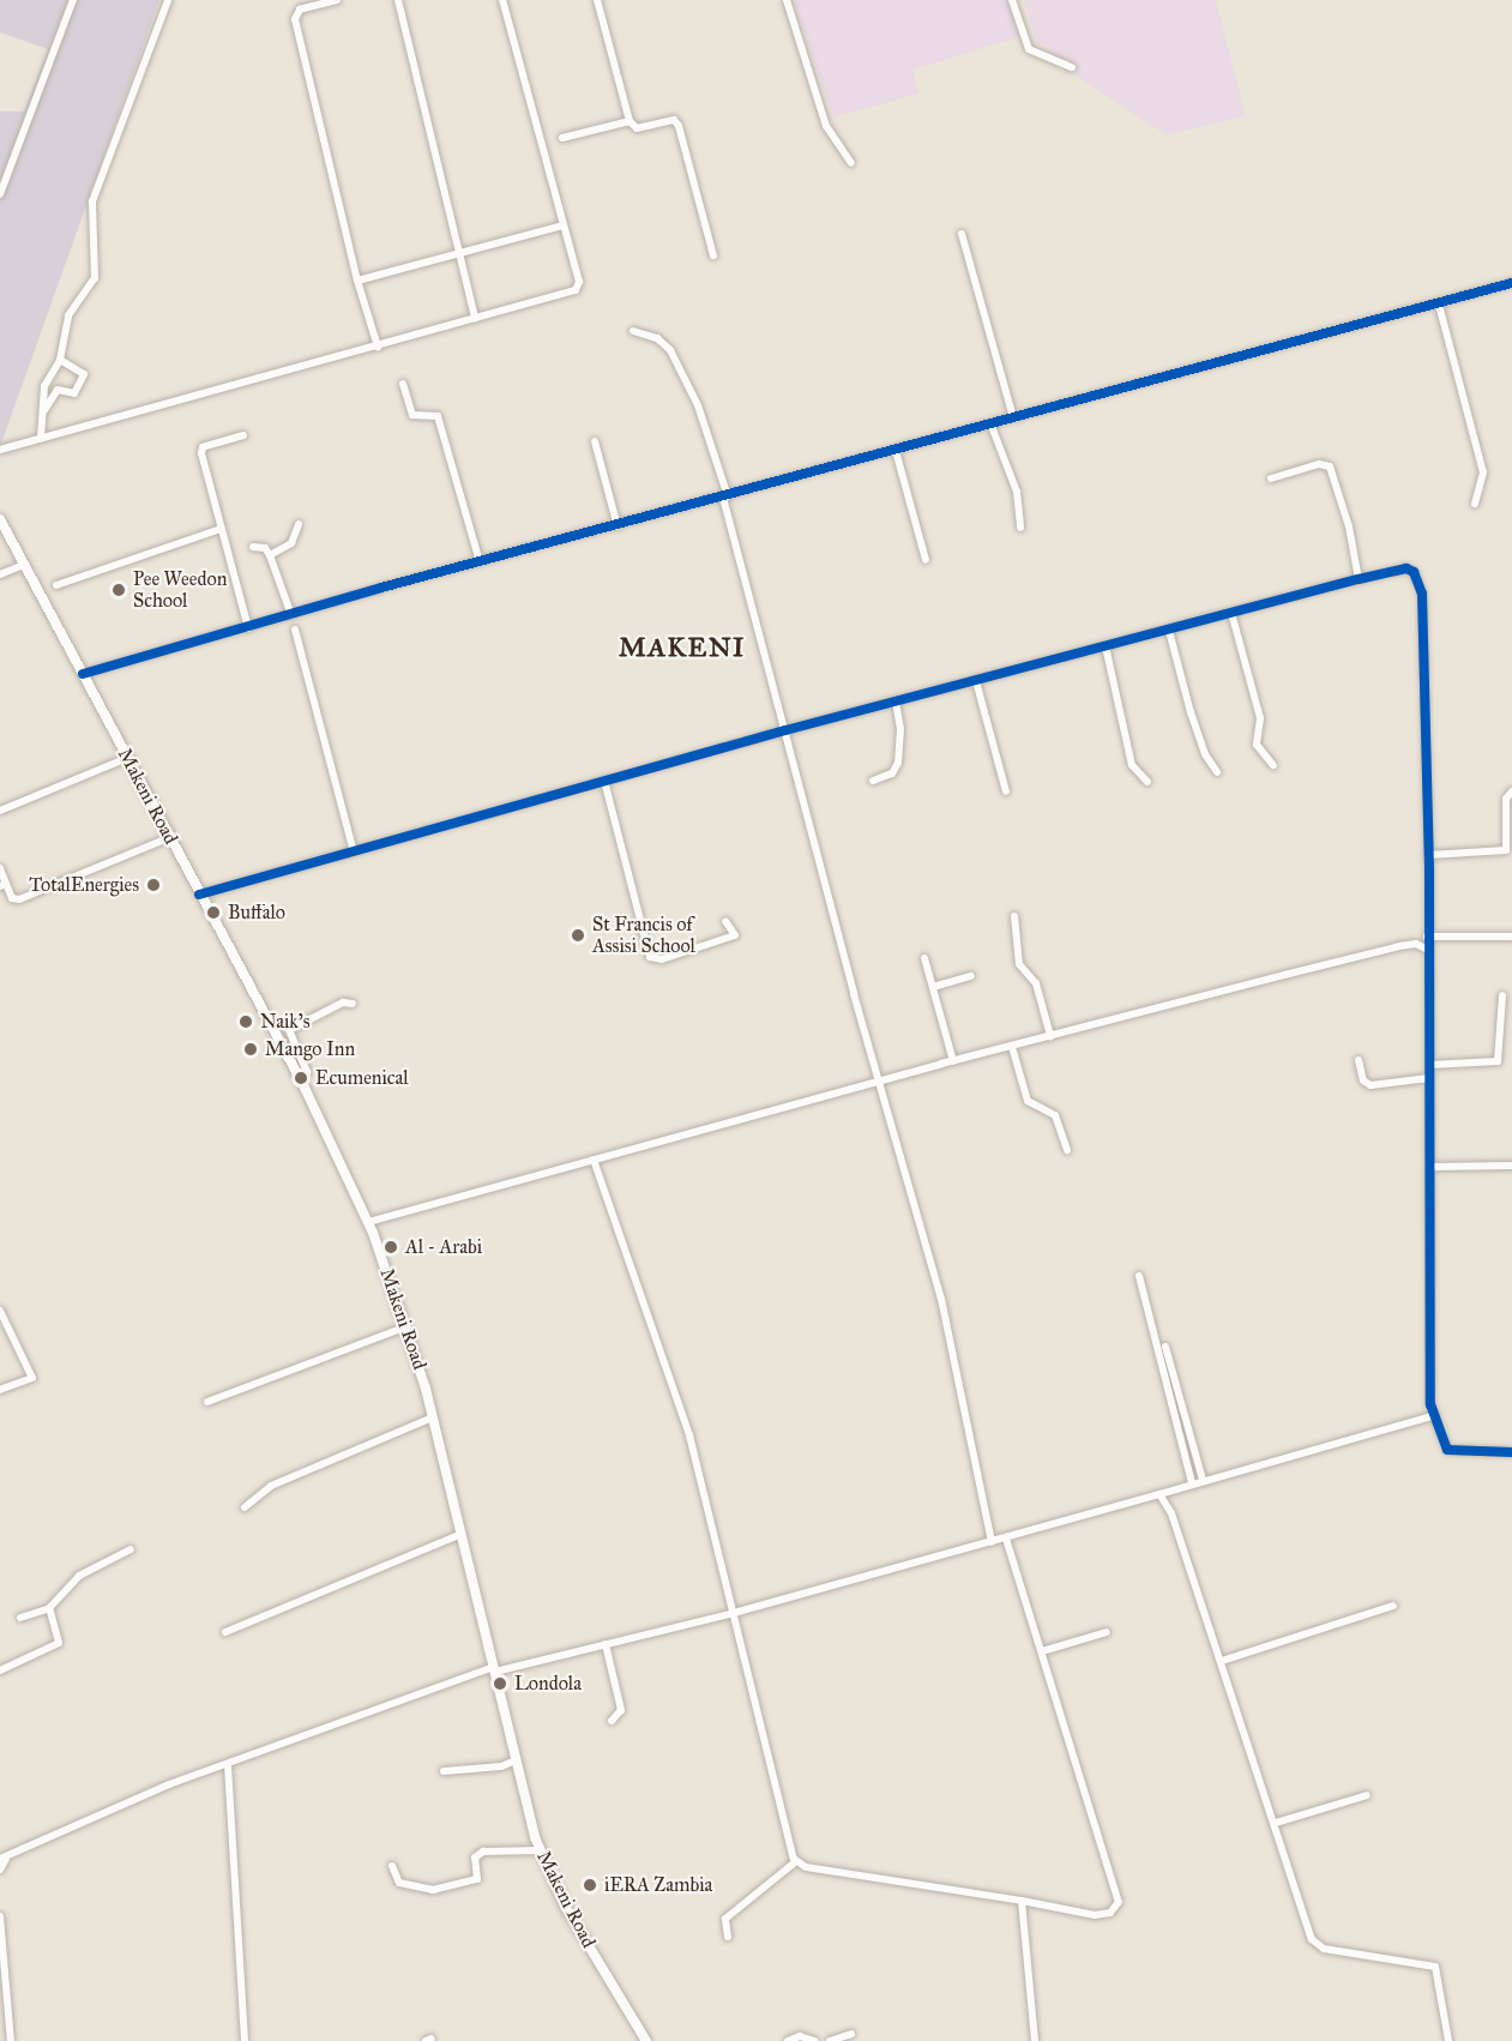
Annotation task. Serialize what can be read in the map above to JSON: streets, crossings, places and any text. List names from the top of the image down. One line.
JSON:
{"streets":{"main road":["Makeni Road"]},"districts":["MAKENI"],"places":["Pee Weedon School","TotalEnergies","Buffalo","St Francis of Assisi School","Naik's","Mango Inn","Ecumenical","Al - Arabi","Londola","iERA Zambia"]}
